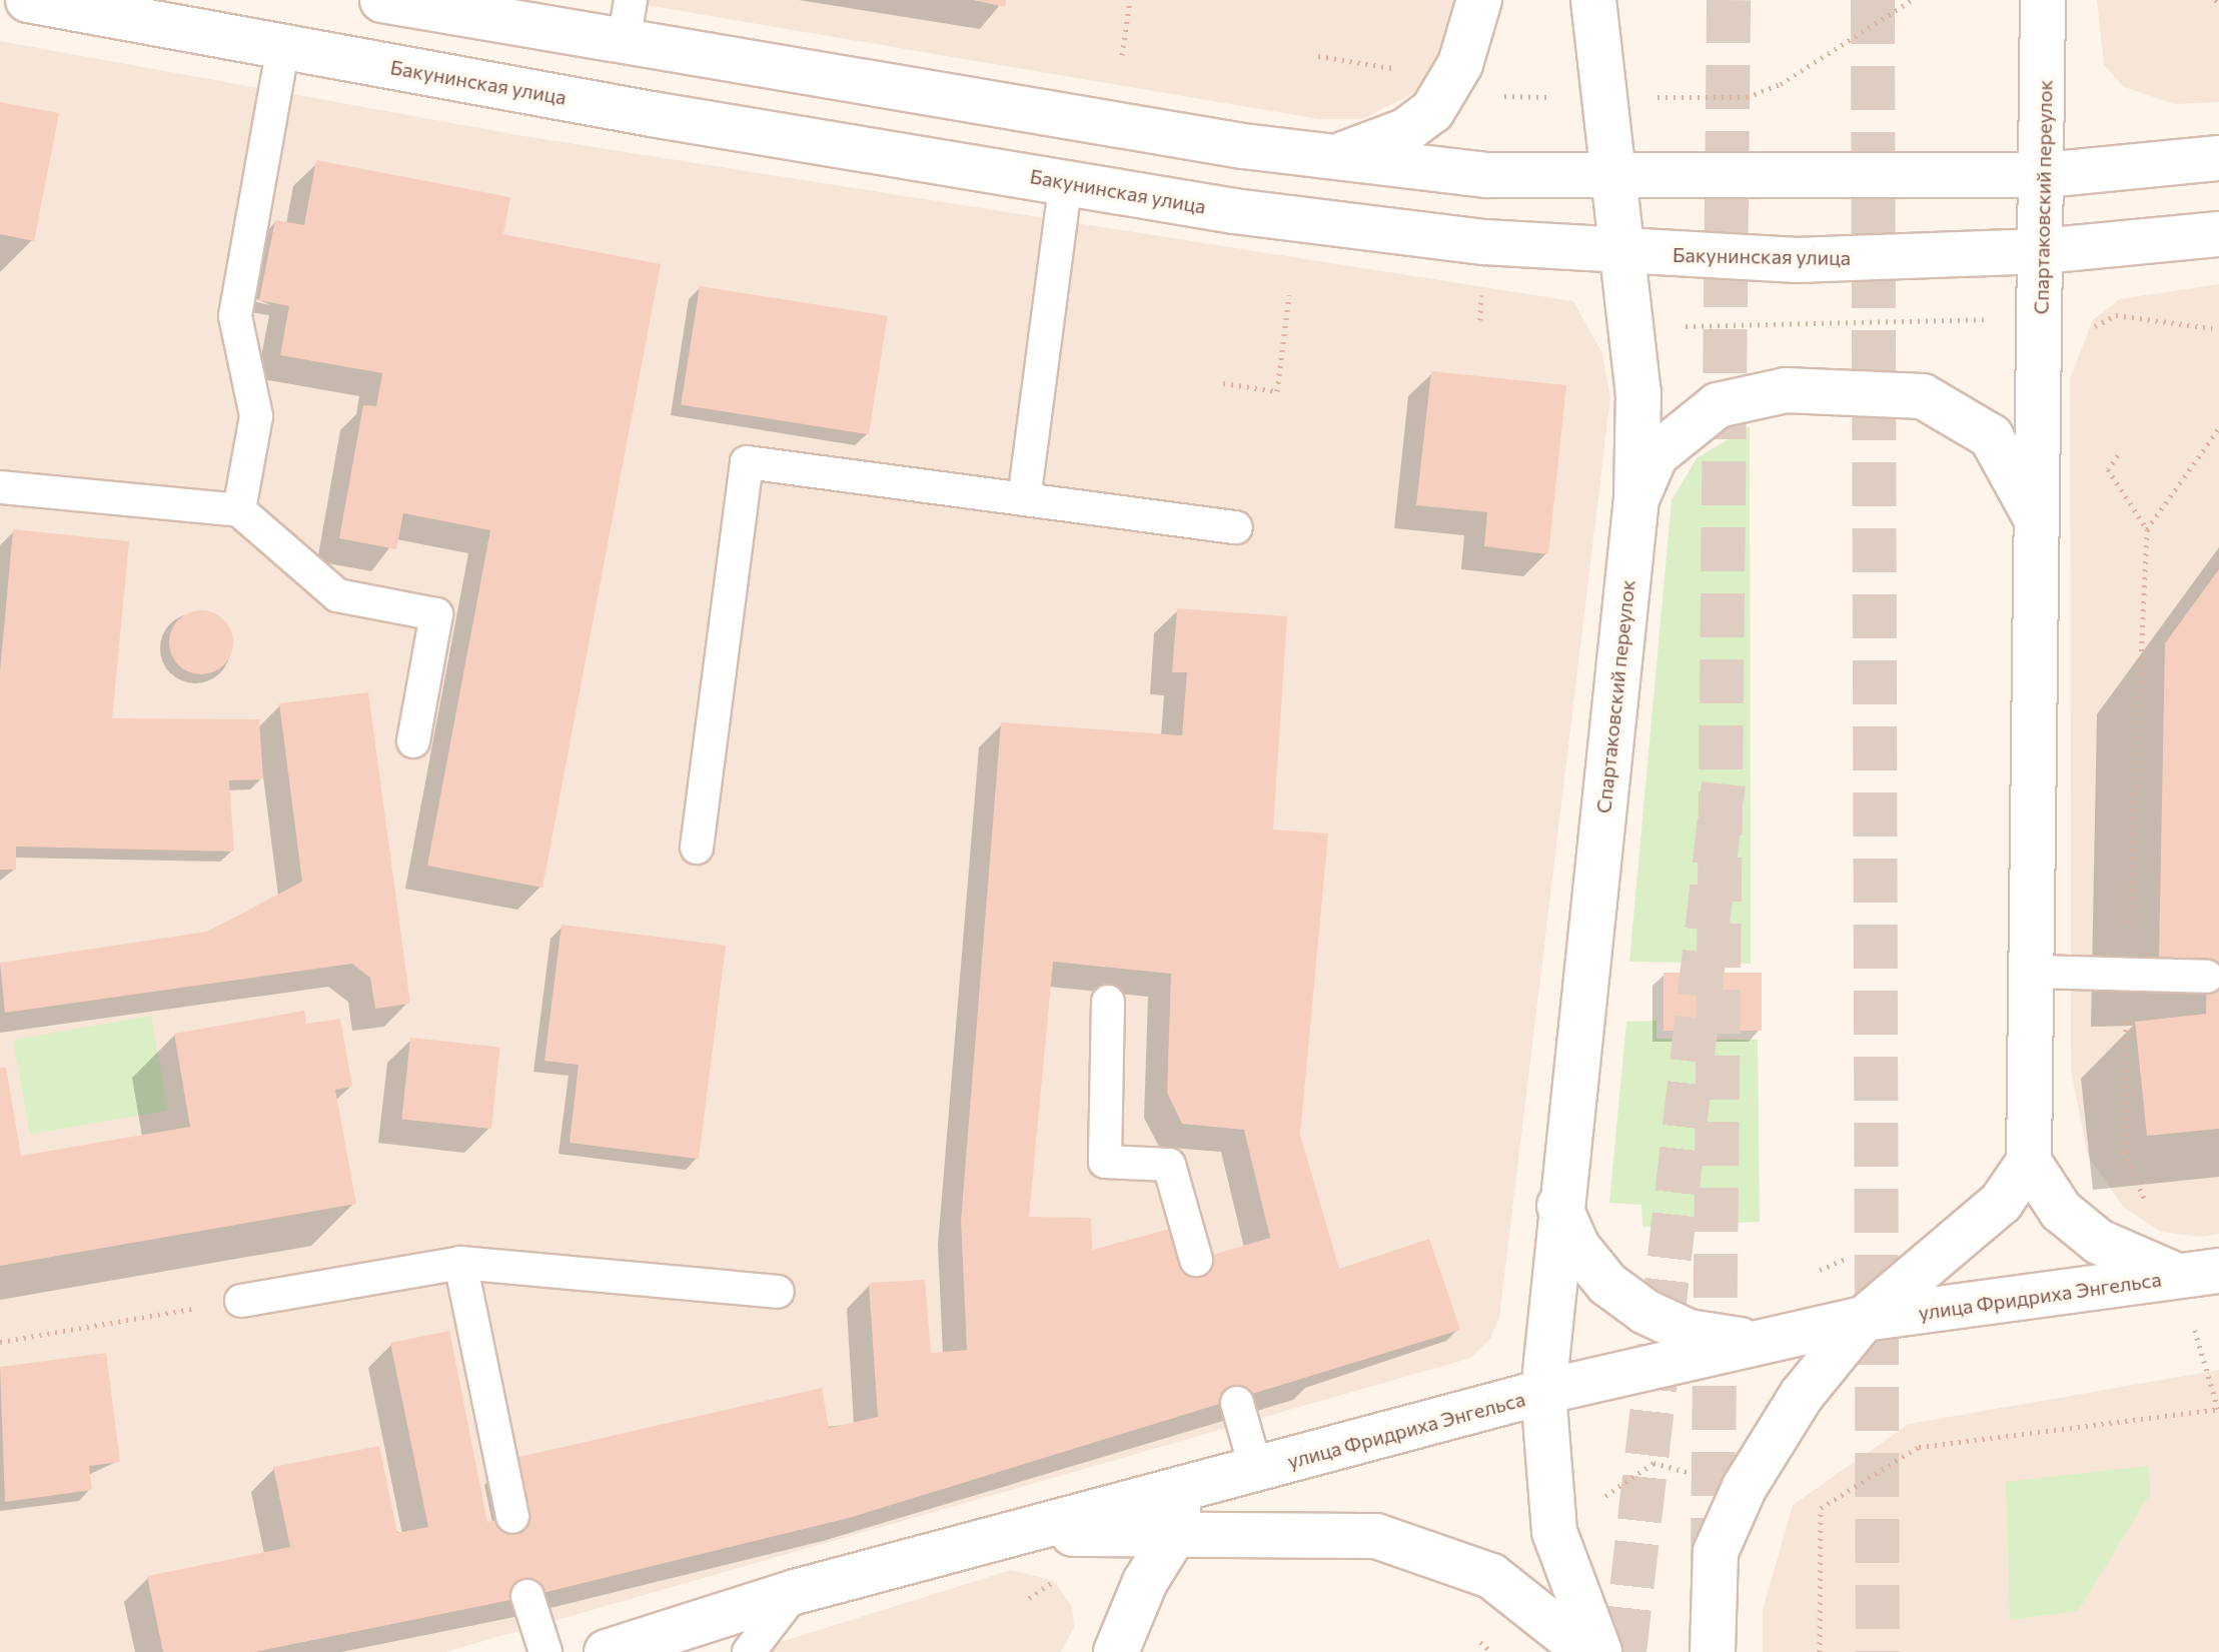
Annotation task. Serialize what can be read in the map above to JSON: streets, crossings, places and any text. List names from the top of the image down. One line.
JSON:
{"streets":{"main road":["Бакунинская улица","Спартаковский переулок","улица Фридриха Энгельса"]},"crossings":[["Бакунинская улица","Спартаковский переулок"],["Спартаковский переулок","улица Фридриха Энгельса"]]}
